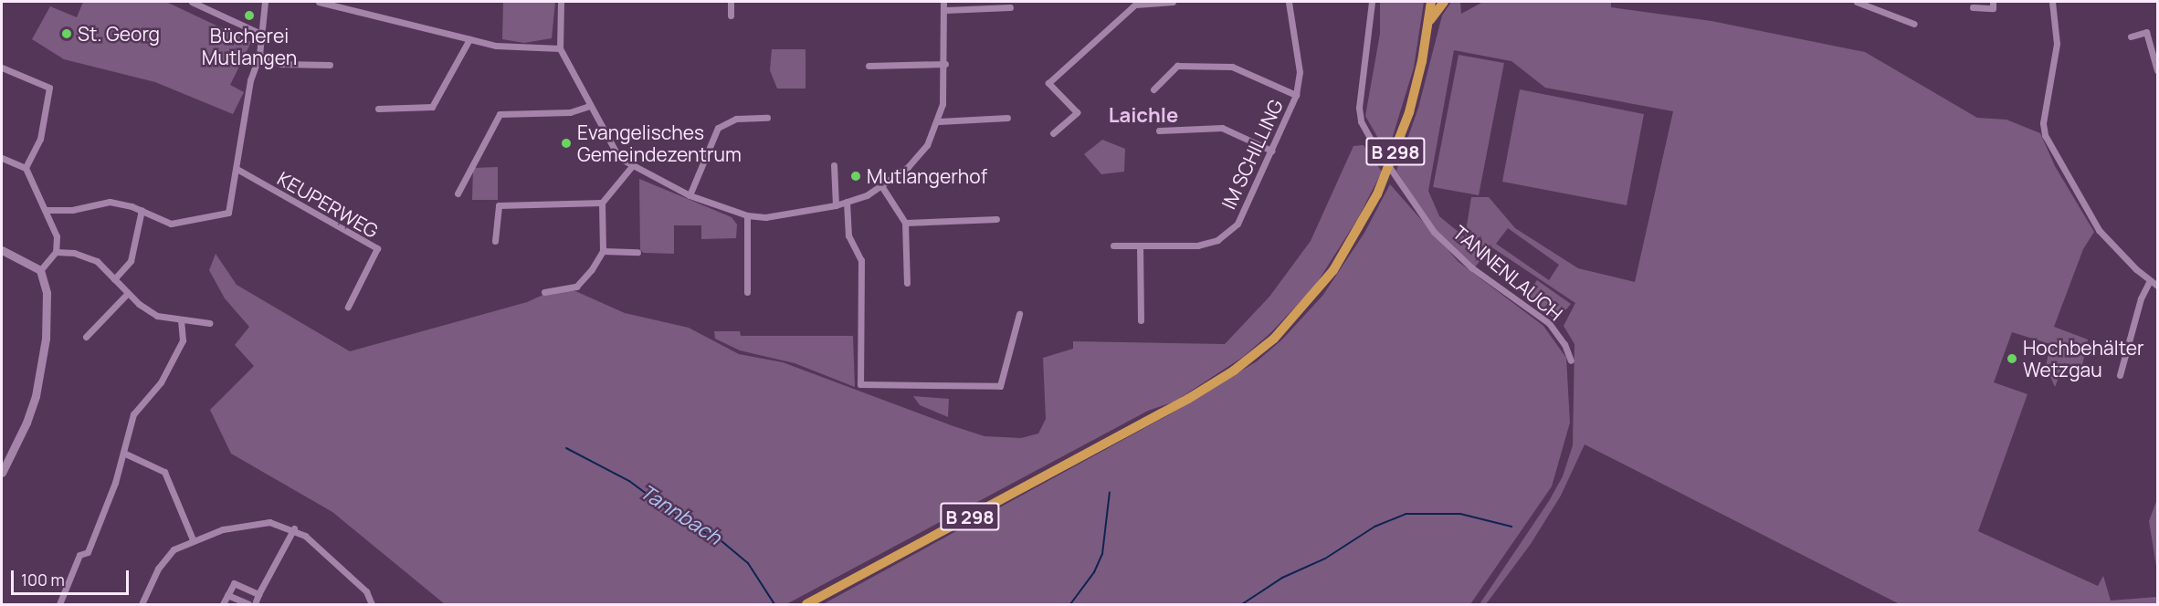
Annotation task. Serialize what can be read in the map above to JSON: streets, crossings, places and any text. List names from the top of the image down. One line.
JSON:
{"streets":{"main road":["B 298"],"street":["IM SCHILLING","KEUPERWEG","TANNENLAUCH"]},"districts":["Laichle"],"water":["Tannbach"],"places":["Bücherei Mutlangen","St. Georg","Evangelisches Gemeindezentrum","Mutlangerhof","Hochbehälter Wetzgau"],"scale_bar":"100 m"}
